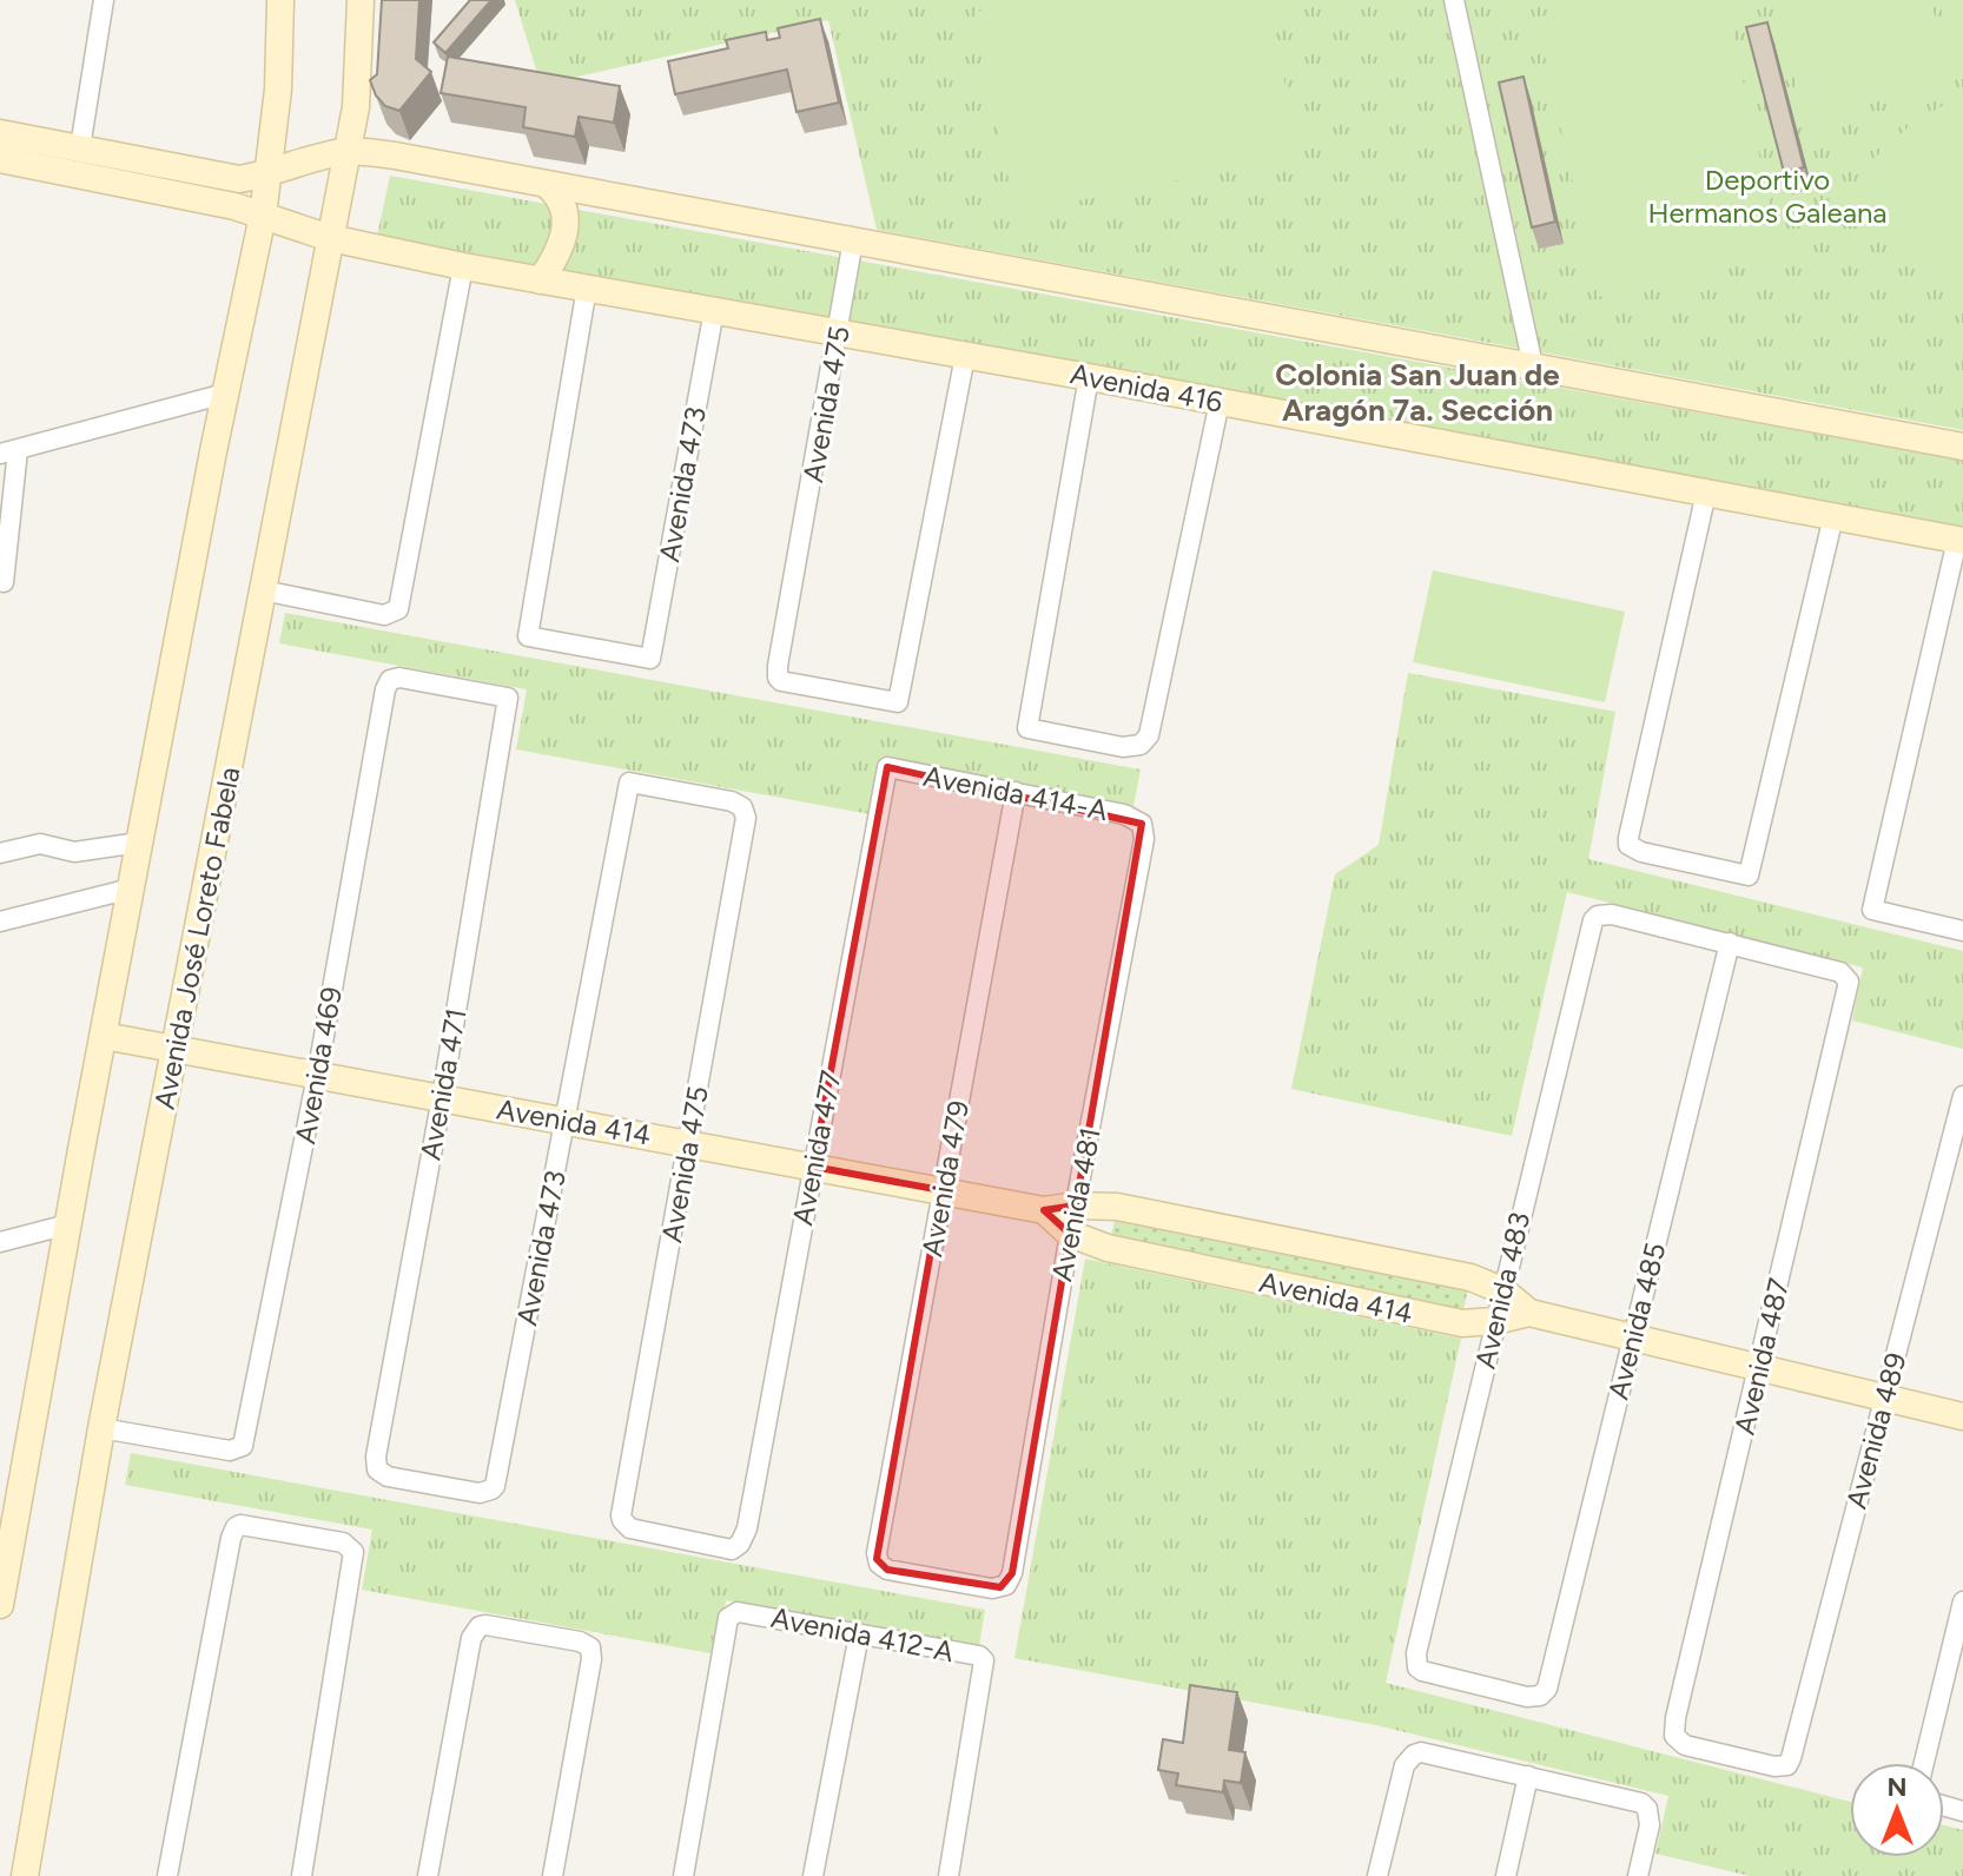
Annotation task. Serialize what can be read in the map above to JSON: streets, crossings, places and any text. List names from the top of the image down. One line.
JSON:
{"streets":{"street":["Avenida 416","Avenida 475","Avenida 473","Avenida 414-A","Avenida José Loreto Fabela","Avenida 469","Avenida 471","Avenida 414","Avenida 477","Avenida 479","Avenida 481","Avenida 483","Avenida 485","Avenida 487","Avenida 489","Avenida 412-A"]},"crossings":[["Avenida 416","Avenida 475"],["Avenida 416","Avenida 473"],["Avenida 416","Avenida José Loreto Fabela"],["Avenida 475","Avenida 473"],["Avenida 475","Avenida 414"],["Avenida 475","Avenida 477"],["Avenida 473","Avenida 471"],["Avenida 473","Avenida 414"],["Avenida 414-A","Avenida 477"],["Avenida 414-A","Avenida 479"],["Avenida 414-A","Avenida 481"],["Avenida José Loreto Fabela","Avenida 469"],["Avenida José Loreto Fabela","Avenida 414"],["Avenida 469","Avenida 471"],["Avenida 469","Avenida 414"],["Avenida 471","Avenida 414"],["Avenida 414","Avenida 477"],["Avenida 414","Avenida 479"],["Avenida 414","Avenida 481"],["Avenida 414","Avenida 483"],["Avenida 414","Avenida 485"],["Avenida 414","Avenida 487"],["Avenida 414","Avenida 489"],["Avenida 479","Avenida 481"],["Avenida 483","Avenida 485"],["Avenida 483","Avenida 487"],["Avenida 485","Avenida 487"],["Avenida 487","Avenida 489"]],"districts":["Colonia San Juan de Aragón 7a. Sección"],"parks":["Deportivo Hermanos Galeana"],"north":"top"}
